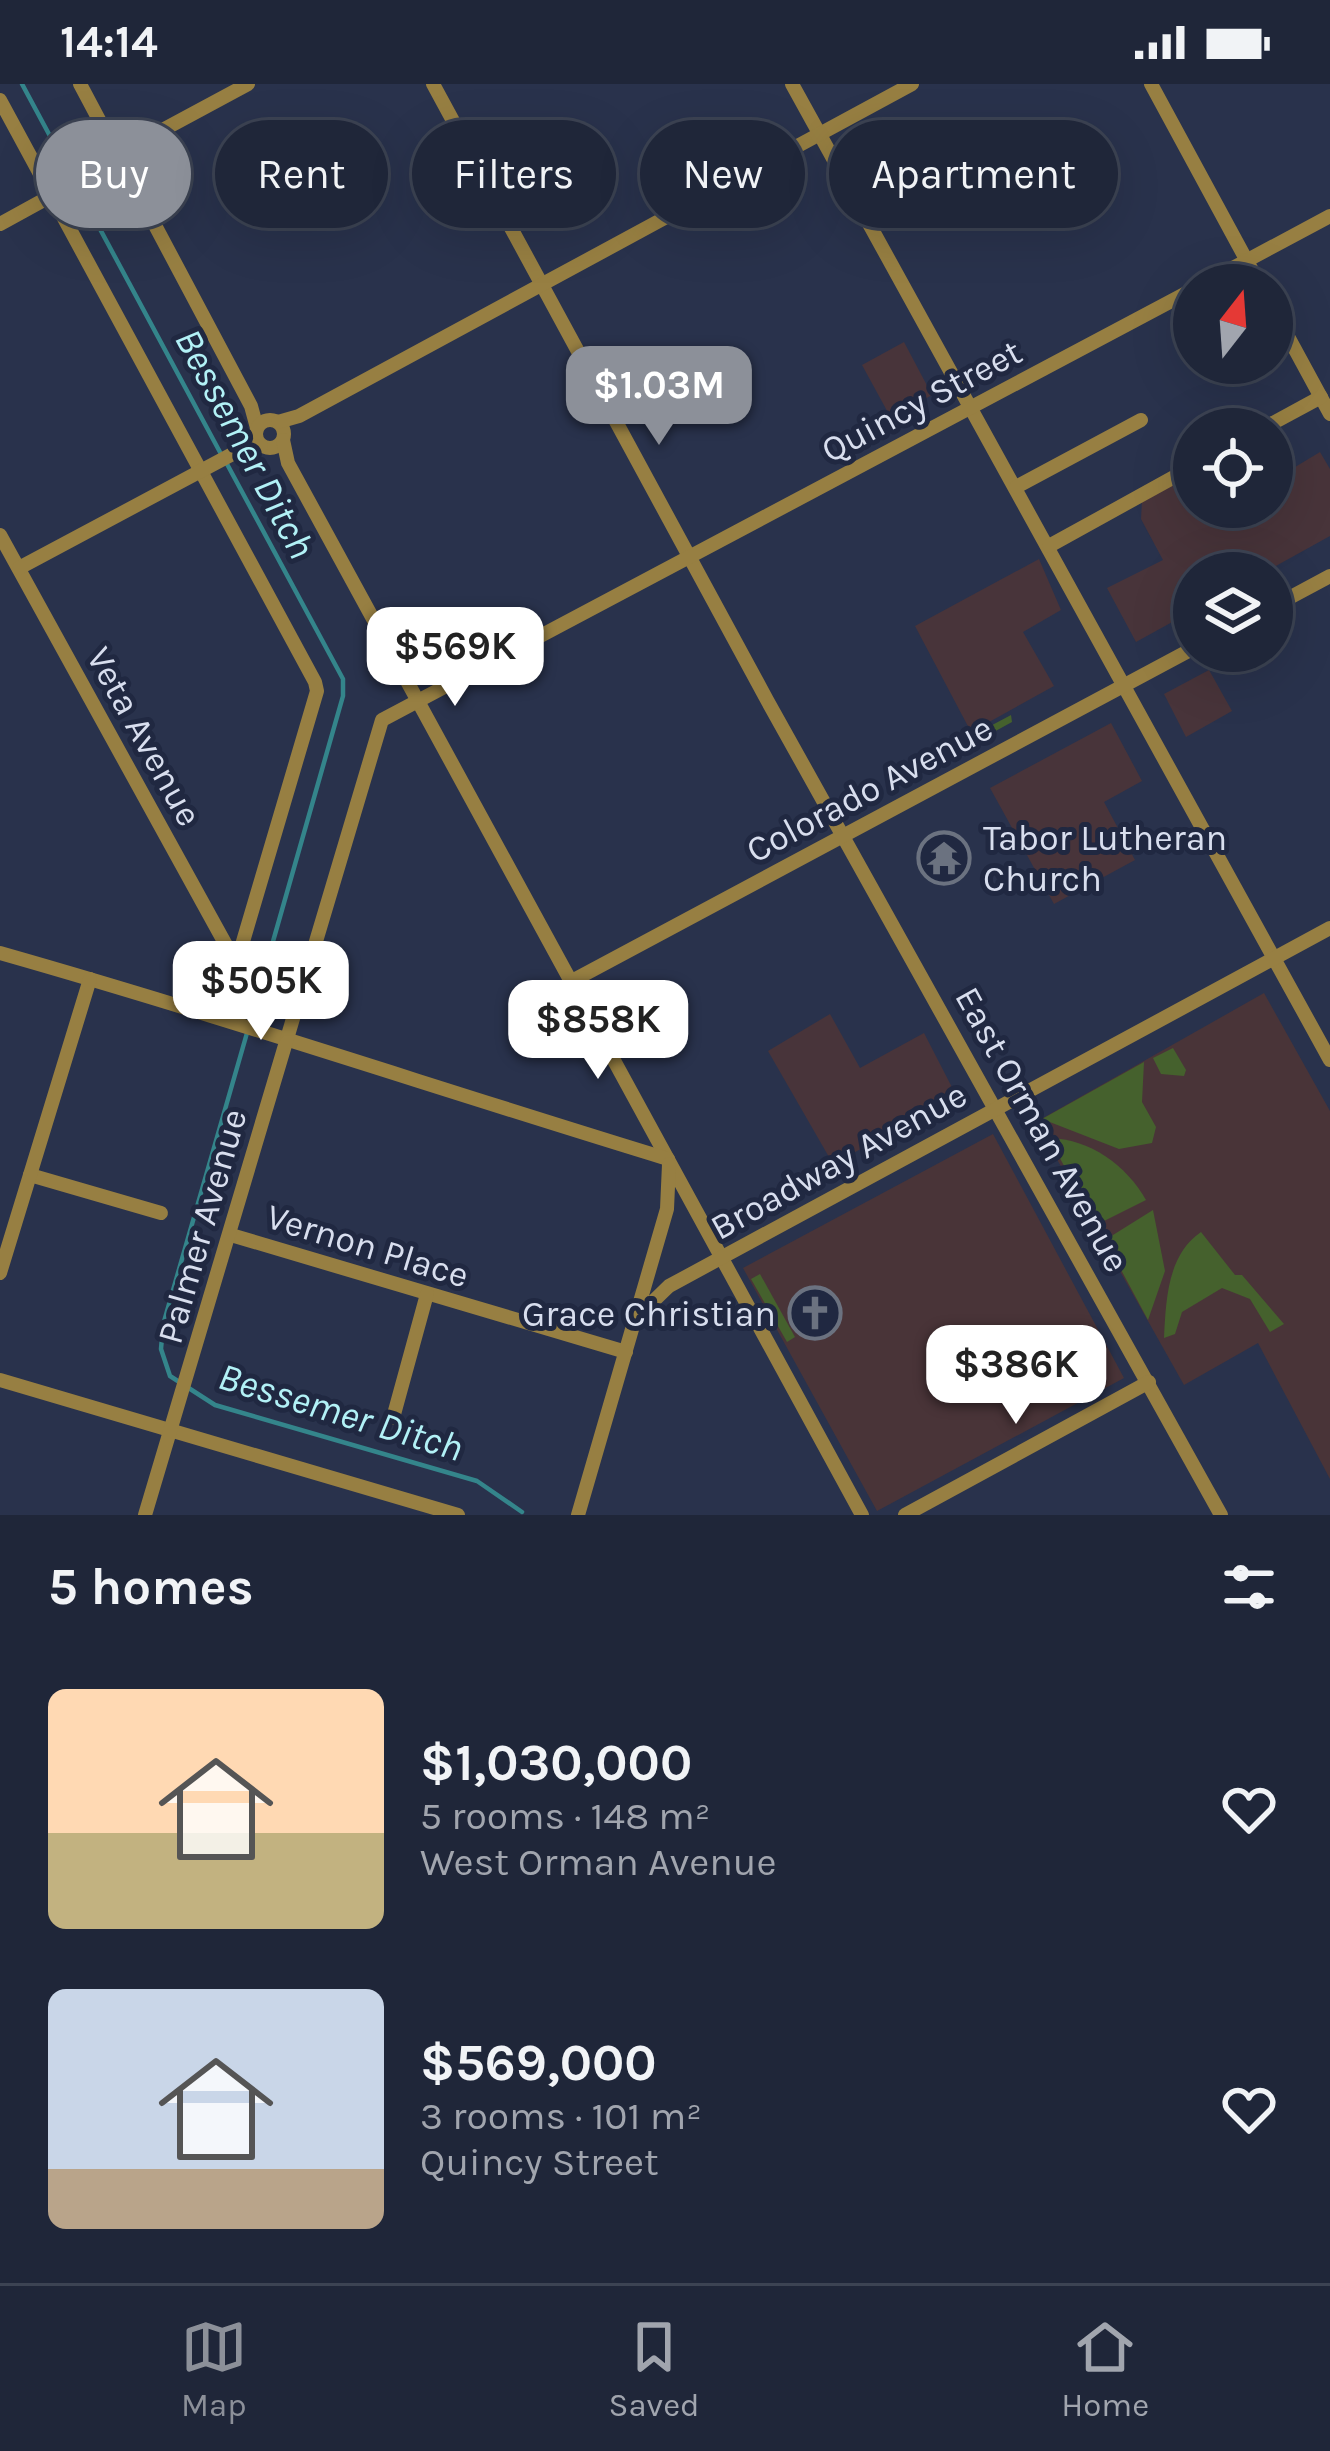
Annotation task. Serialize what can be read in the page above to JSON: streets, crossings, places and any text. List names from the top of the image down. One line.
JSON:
{"streets":{"street":["Quincy Street","Veta Avenue","Colorado Avenue","East Orman Avenue","Broadway Avenue","Palmer Avenue","Vernon Place"]},"crossings":[["Quincy Street","East Orman Avenue"],["Quincy Street","Palmer Avenue"],["Colorado Avenue","East Orman Avenue"],["East Orman Avenue","Broadway Avenue"],["Palmer Avenue","Vernon Place"]],"water":["Bessemer Ditch"],"places":{"temple":["Tabor Lutheran Church"],"church":["Grace Christian"]},"north":"top","page":{"status":"14:14","chip":["Buy","Rent","Filters","New","Apartment"],"price":["$1.03M","$569K","$505K","$858K","$386K"],"heading":"5 homes","list":[{"name":"$1,030,000","note":"5 rooms · 148 m² · West Orman Avenue"},{"name":"$569,000","note":"3 rooms · 101 m² · Quincy Street"}],"tabs":["Map","Saved","Home"]}}
